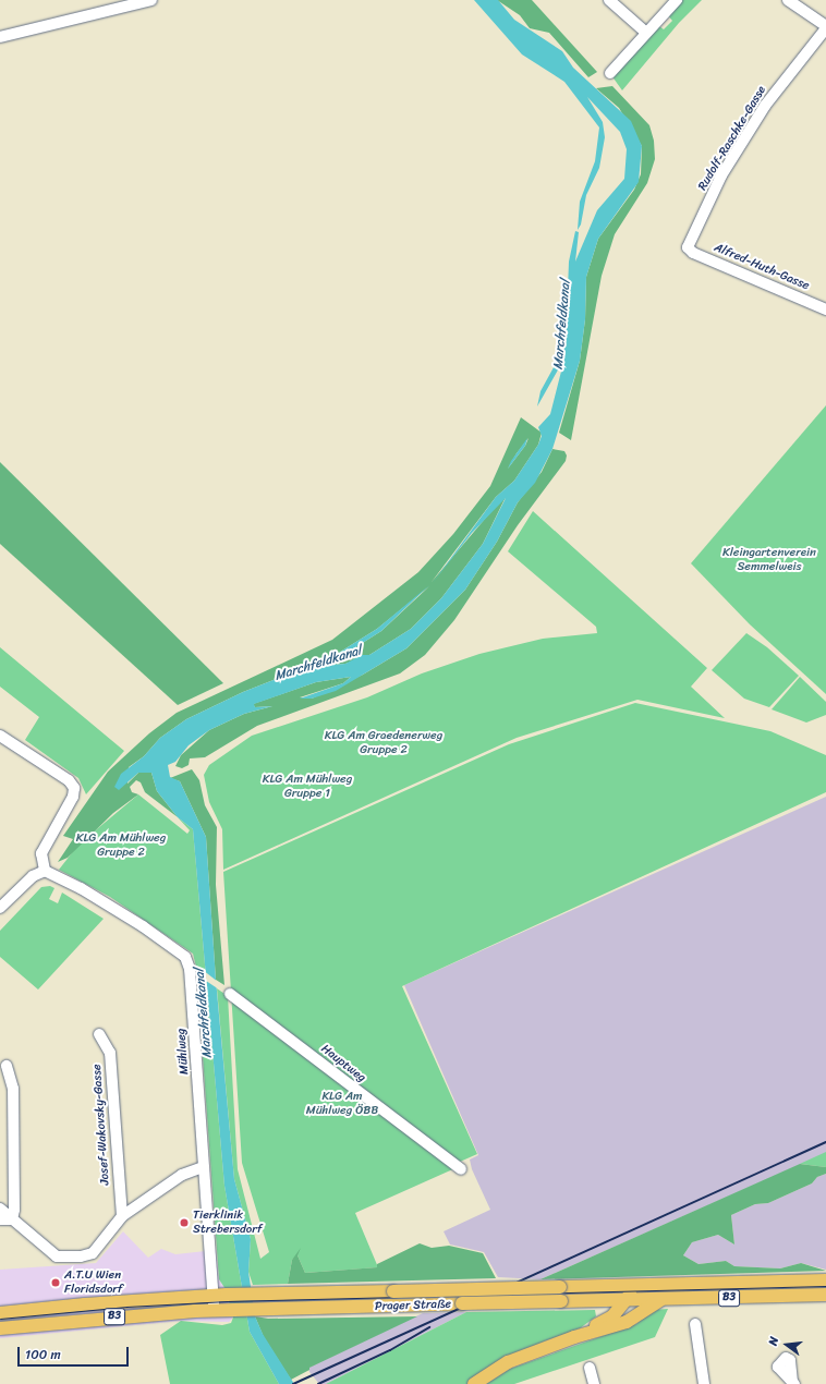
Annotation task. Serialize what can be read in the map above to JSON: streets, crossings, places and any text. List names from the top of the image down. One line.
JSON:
{"streets":{"main road":["B3","Prager Straße"],"street":["Rudolf-Raschke-Gasse","Alfred-Huth-Gasse","Mühlweg","Hauptweg","Josef-Wakovsky-Gasse"]},"crossings":[["Rudolf-Raschke-Gasse","Alfred-Huth-Gasse"],["Mühlweg","Prager Straße"]],"water":["Marchfeldkanal"],"parks":["Kleingartenverein Semmelweis","KLG Am Graedenerweg Gruppe 2","KLG Am Mühlweg Gruppe 1","KLG Am Mühlweg Gruppe 2","KLG Am Mühlweg ÖBB"],"places":["Tierklinik Strebersdorf","A.T.U Wien Floridsdorf"],"scale_bar":"100 m","north":"left"}
